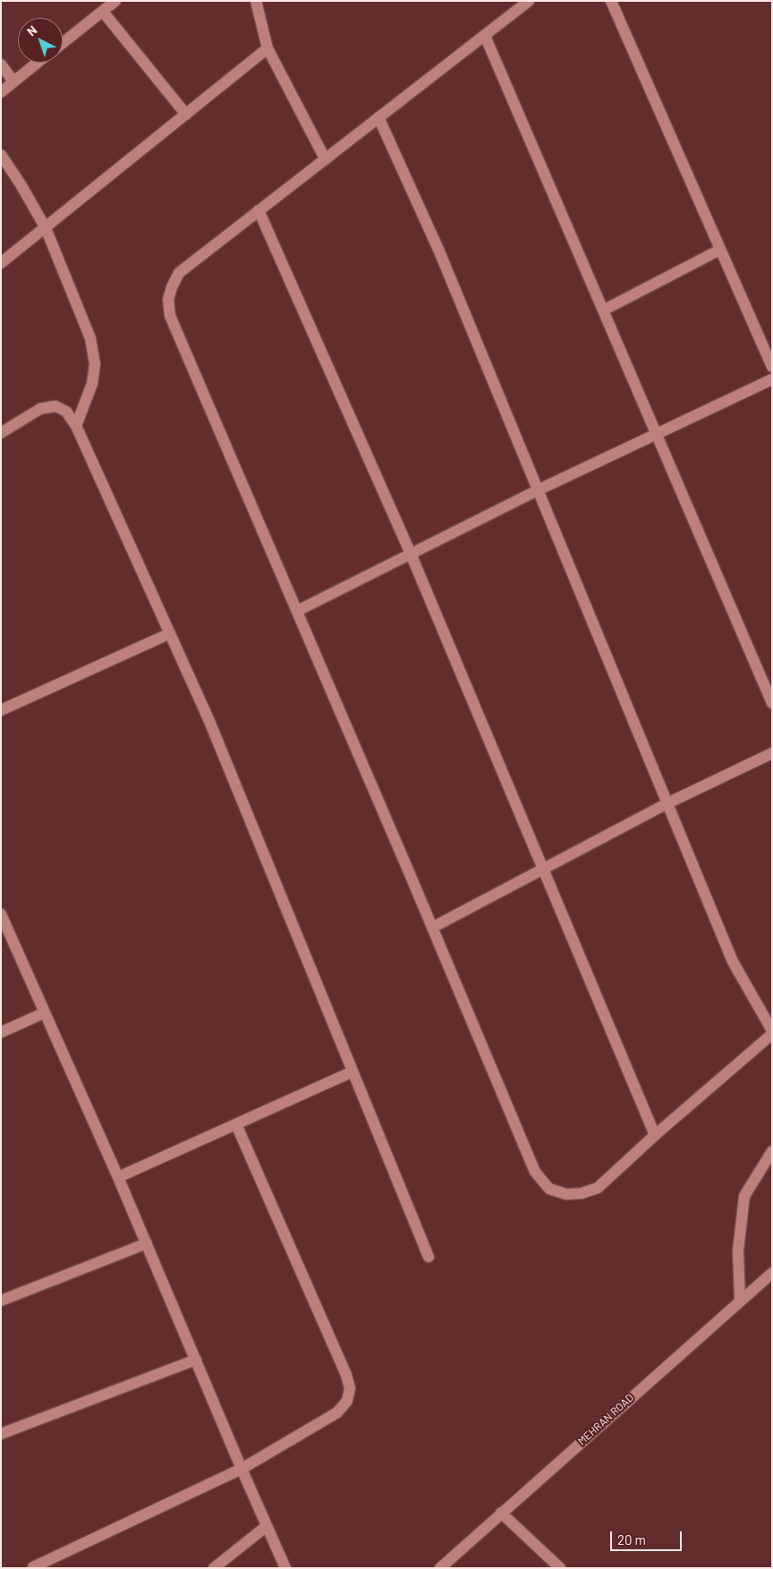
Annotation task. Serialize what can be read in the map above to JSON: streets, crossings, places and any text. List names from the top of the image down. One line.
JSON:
{"streets":{"street":["MEHRAN ROAD"]},"scale_bar":"20 m","north":"top left"}
